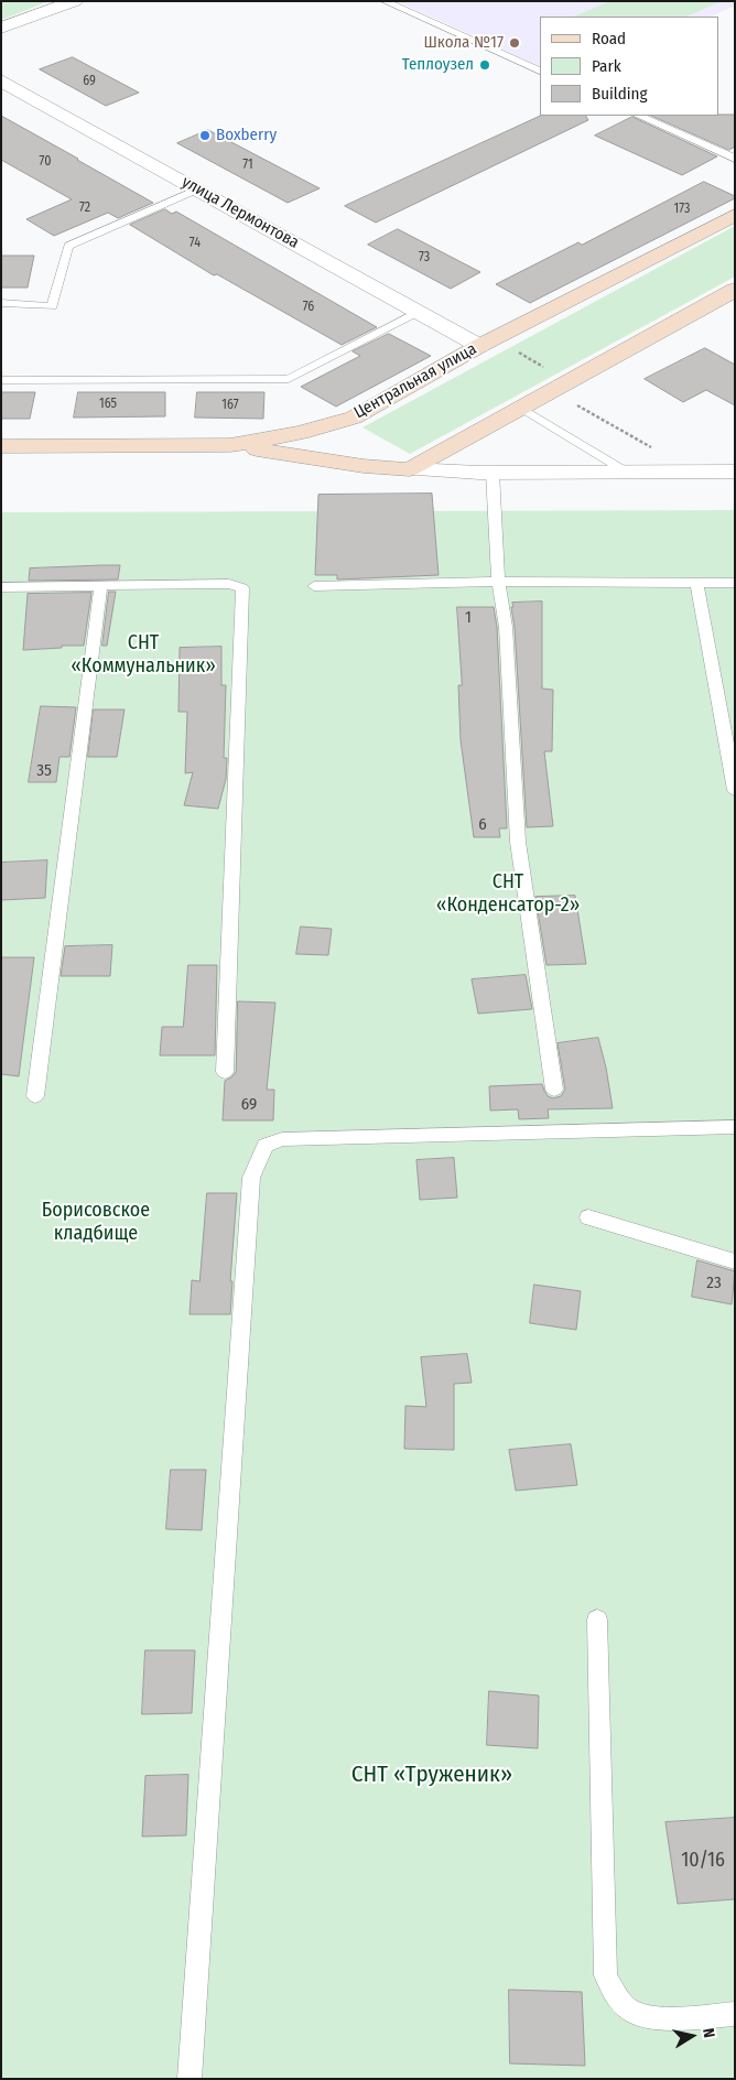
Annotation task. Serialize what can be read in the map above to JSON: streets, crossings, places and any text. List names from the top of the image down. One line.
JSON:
{"streets":{"street":["улица Лермонтова","Центральная улица"]},"crossings":[["улица Лермонтова","Центральная улица"]],"parks":["СНТ «Коммунальник»","СНТ «Конденсатор-2»","Борисовское кладбище","СНТ «Труженик»"],"places":["Школа №17","Теплоузел","Boxberry"],"house_numbers":["69","70","71","72","173","74","73","76","165","167","1","35","6","69","23","10/16"],"legend":["Road","Park","Building"],"north":"right"}
